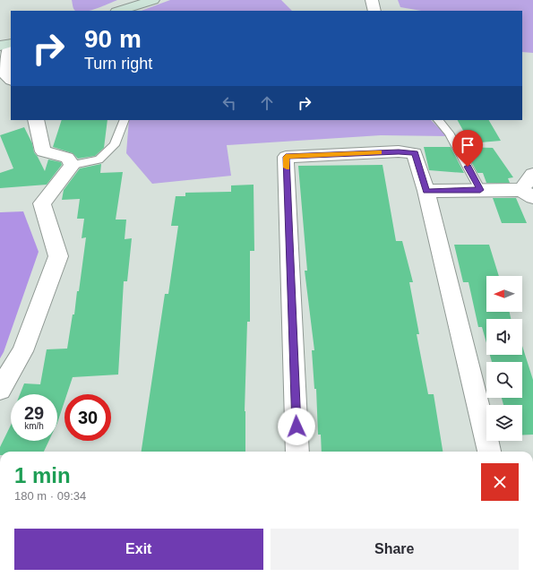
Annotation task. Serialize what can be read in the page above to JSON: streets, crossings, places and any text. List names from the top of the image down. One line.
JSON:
{"north":"left","page":{"turn":["90 m","Turn right"],"speed":"29 km/h","limit":"30","heading":["1 min","180 m · 09:34"],"buttons":["Exit","Share"]}}
